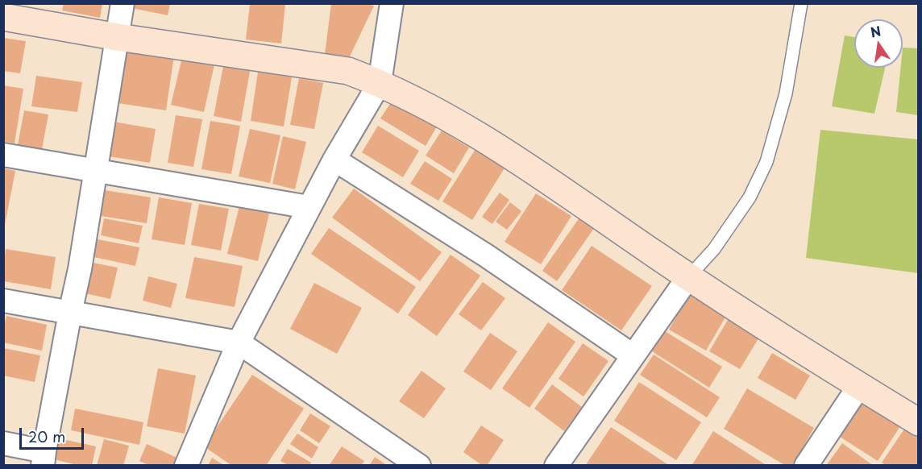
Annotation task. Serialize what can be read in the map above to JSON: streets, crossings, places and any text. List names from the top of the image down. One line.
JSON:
{"scale_bar":"20 m","north":"top"}
